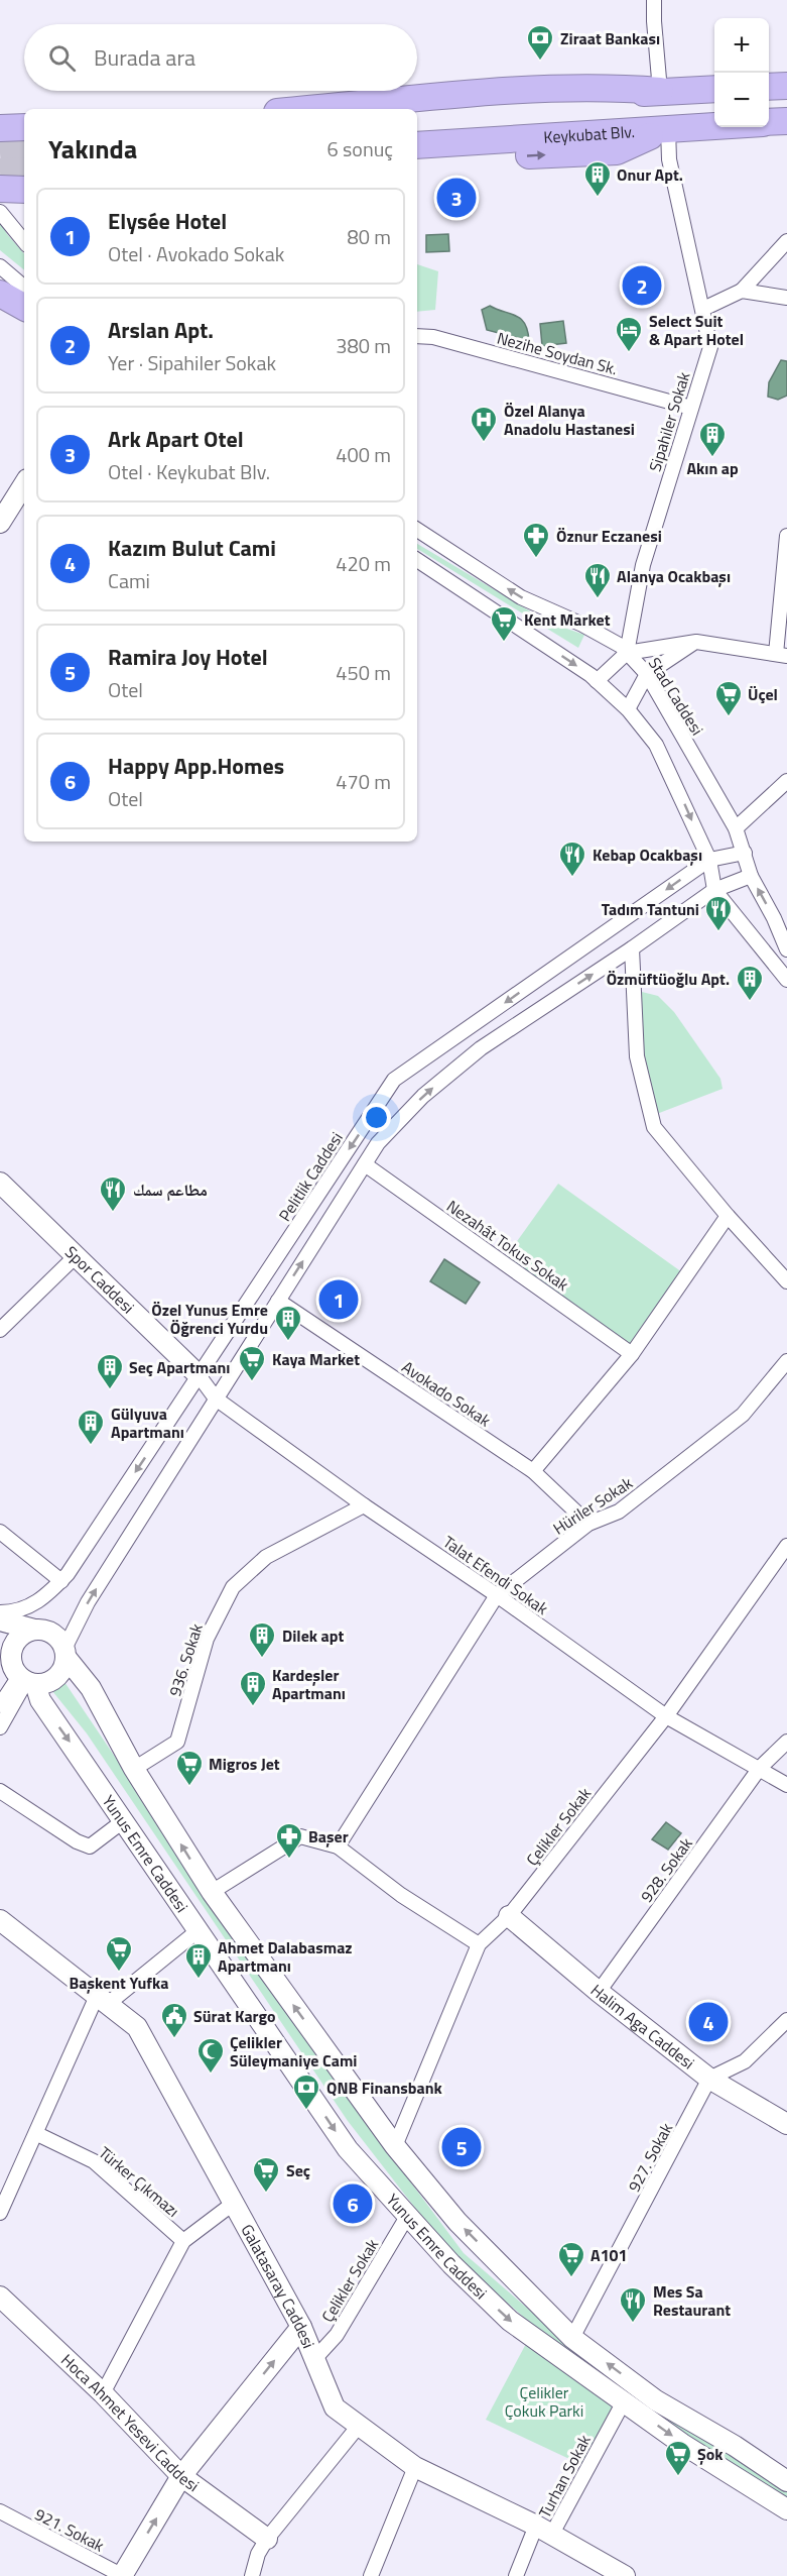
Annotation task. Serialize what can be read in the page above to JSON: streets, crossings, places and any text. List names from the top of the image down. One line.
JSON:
{"streets":{"highway":["Keykubat Blv."],"main road":["Spor Caddesi","Yunus Emre Caddesi","Halim Aga Caddesi","Galatasaray Caddesi","Hoca Ahmet Yesevi Caddesi"],"street":["Nezihe Soydan Sk.","Sipahiler Sokak","Stad Caddesi","Pelitlik Caddesi","Nezahât Tokus Sokak","Avokado Sokak","Hüriler Sokak","Talat Efendi Sokak","936. Sokak","Çelikler Sokak","928. Sokak","927. Sokak","Türker Çıkmazı","Turhan Sokak","921. Sokak"]},"crossings":[["Keykubat Blv.","Sipahiler Sokak"],["Nezihe Soydan Sk.","Sipahiler Sokak"],["Sipahiler Sokak","Stad Caddesi"],["Stad Caddesi","Pelitlik Caddesi"],["Pelitlik Caddesi","Spor Caddesi"],["Pelitlik Caddesi","Talat Efendi Sokak"],["Spor Caddesi","Talat Efendi Sokak"],["Avokado Sokak","Hüriler Sokak"],["Hüriler Sokak","Talat Efendi Sokak"],["Talat Efendi Sokak","936. Sokak"],["Talat Efendi Sokak","Çelikler Sokak"],["Talat Efendi Sokak","928. Sokak"],["936. Sokak","Yunus Emre Caddesi"],["Çelikler Sokak","Yunus Emre Caddesi"],["Çelikler Sokak","Halim Aga Caddesi"],["Çelikler Sokak","Galatasaray Caddesi"],["Yunus Emre Caddesi","927. Sokak"],["Yunus Emre Caddesi","Turhan Sokak"],["928. Sokak","Halim Aga Caddesi"],["Halim Aga Caddesi","927. Sokak"],["Galatasaray Caddesi","Turhan Sokak"]],"parks":["Çelikler Çokuk Parki"],"places":{"bank":["Ziraat Bankası","QNB Finansbank"],"building":["Onur Apt.","Akın ap","Özmüftüoğlu Apt.","Özel Yunus Emre Öğrenci Yurdu","Seç Apartmanı","Gülyuva Apartmanı","Dilek apt","Kardeşler Apartmanı","Ahmet Dalabasmaz Apartmanı"],"hotel":["Select Suit & Apart Hotel"],"hospital":["Özel Alanya Anadolu Hastanesi"],"pharmacy":["Öznur Eczanesi","Başer"],"restaurant":["Alanya Ocakbaşı","Kebap Ocakbaşı","Tadım Tantuni","مطاعم سمك","Mes Sa Restaurant"],"supermarket":["Kent Market","Üçel","Kaya Market","Migros Jet","Başkent Yufka","Seç","A101","Şok"],"public building":["Sürat Kargo"],"mosque":["Çelikler Süleymaniye Cami"]},"page":{"map_buttons":["+","−"],"search":"Burada ara","heading":["Yakında","6 sonuç"],"pins":["3","2","1","4","5","6"],"list":[{"mark":"1","name":"Elysée Hotel","note":"Otel · Avokado Sokak","value":"80 m"},{"mark":"2","name":"Arslan Apt.","note":"Yer · Sipahiler Sokak","value":"380 m"},{"mark":"3","name":"Ark Apart Otel","note":"Otel · Keykubat Blv.","value":"400 m"},{"mark":"4","name":"Kazım Bulut Cami","note":"Cami","value":"420 m"},{"mark":"5","name":"Ramira Joy Hotel","note":"Otel","value":"450 m"},{"mark":"6","name":"Happy App.Homes","note":"Otel","value":"470 m"}]}}
